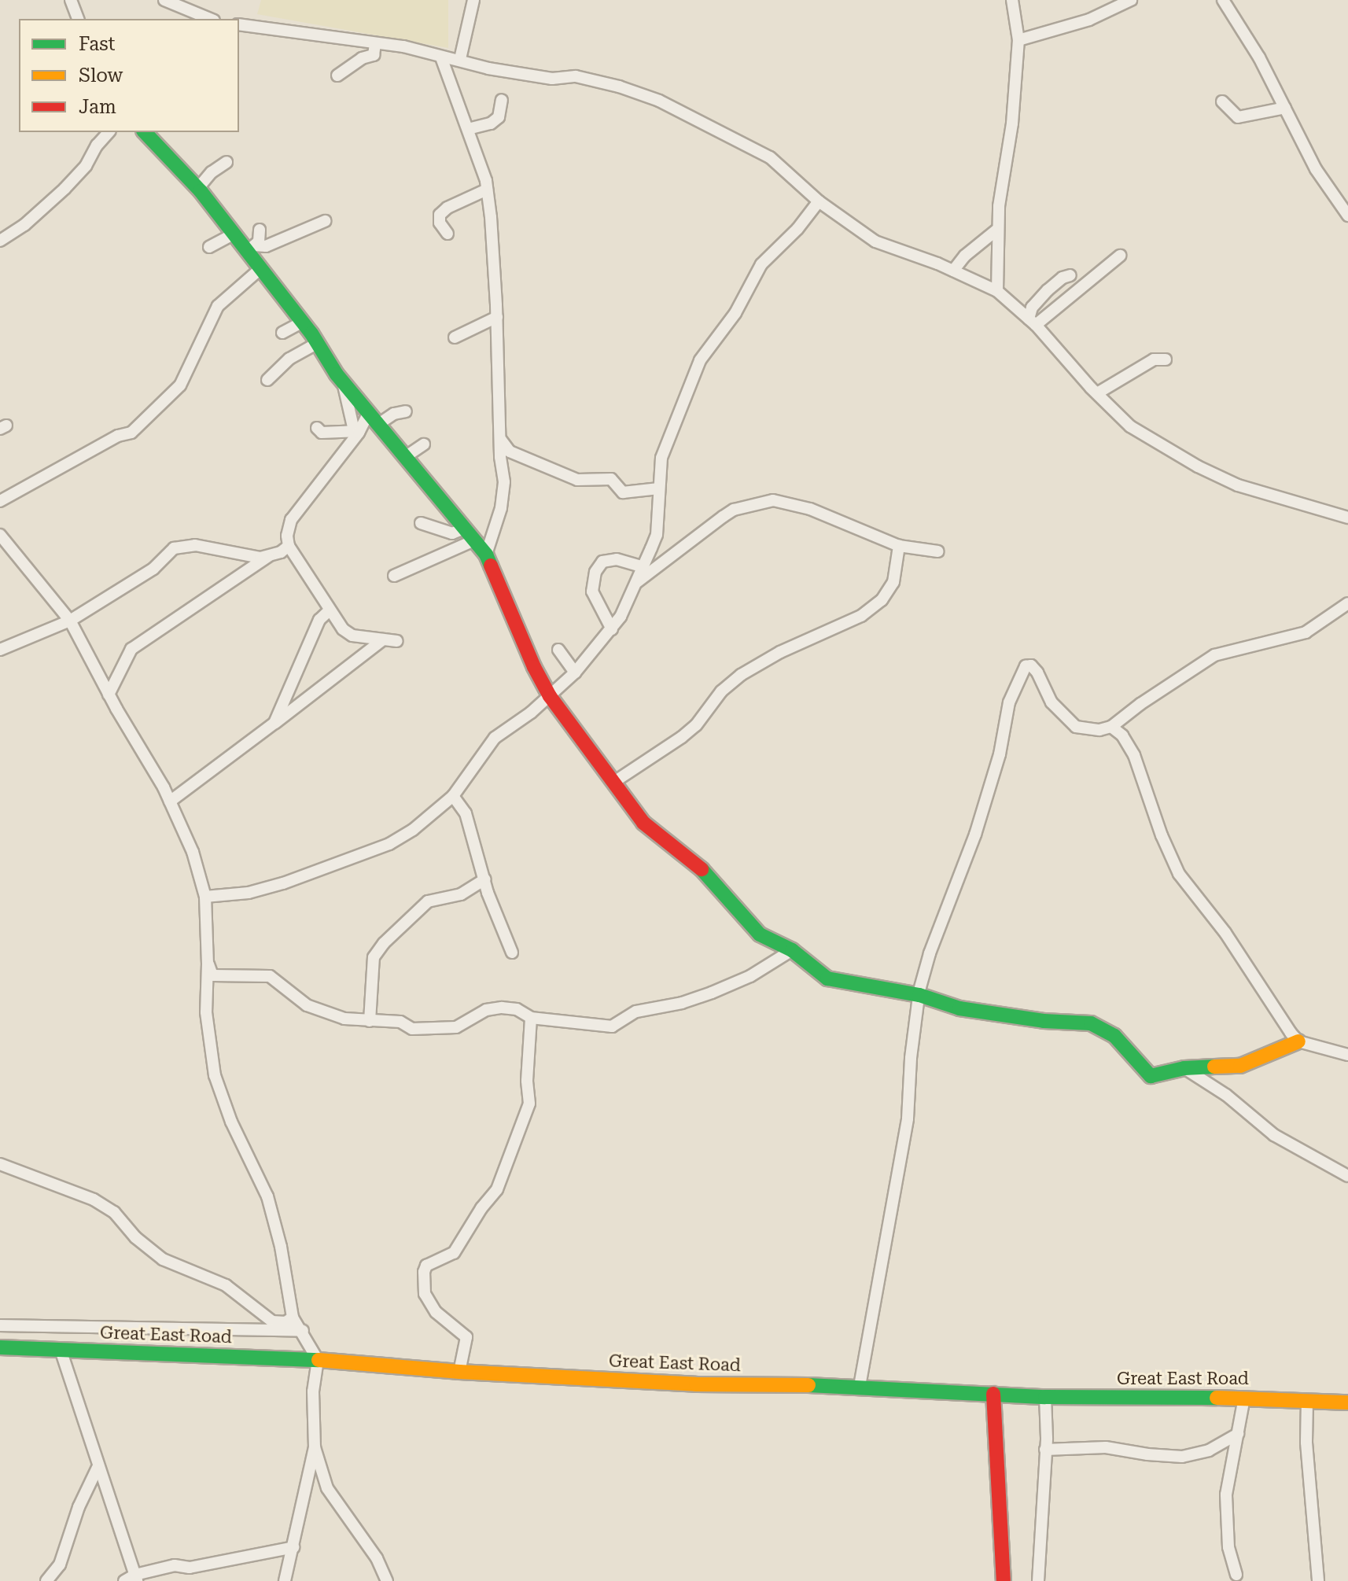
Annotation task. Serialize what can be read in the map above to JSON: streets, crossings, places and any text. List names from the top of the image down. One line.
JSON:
{"streets":{"main road":["Great East Road"]},"legend":["Fast","Slow","Jam"]}
